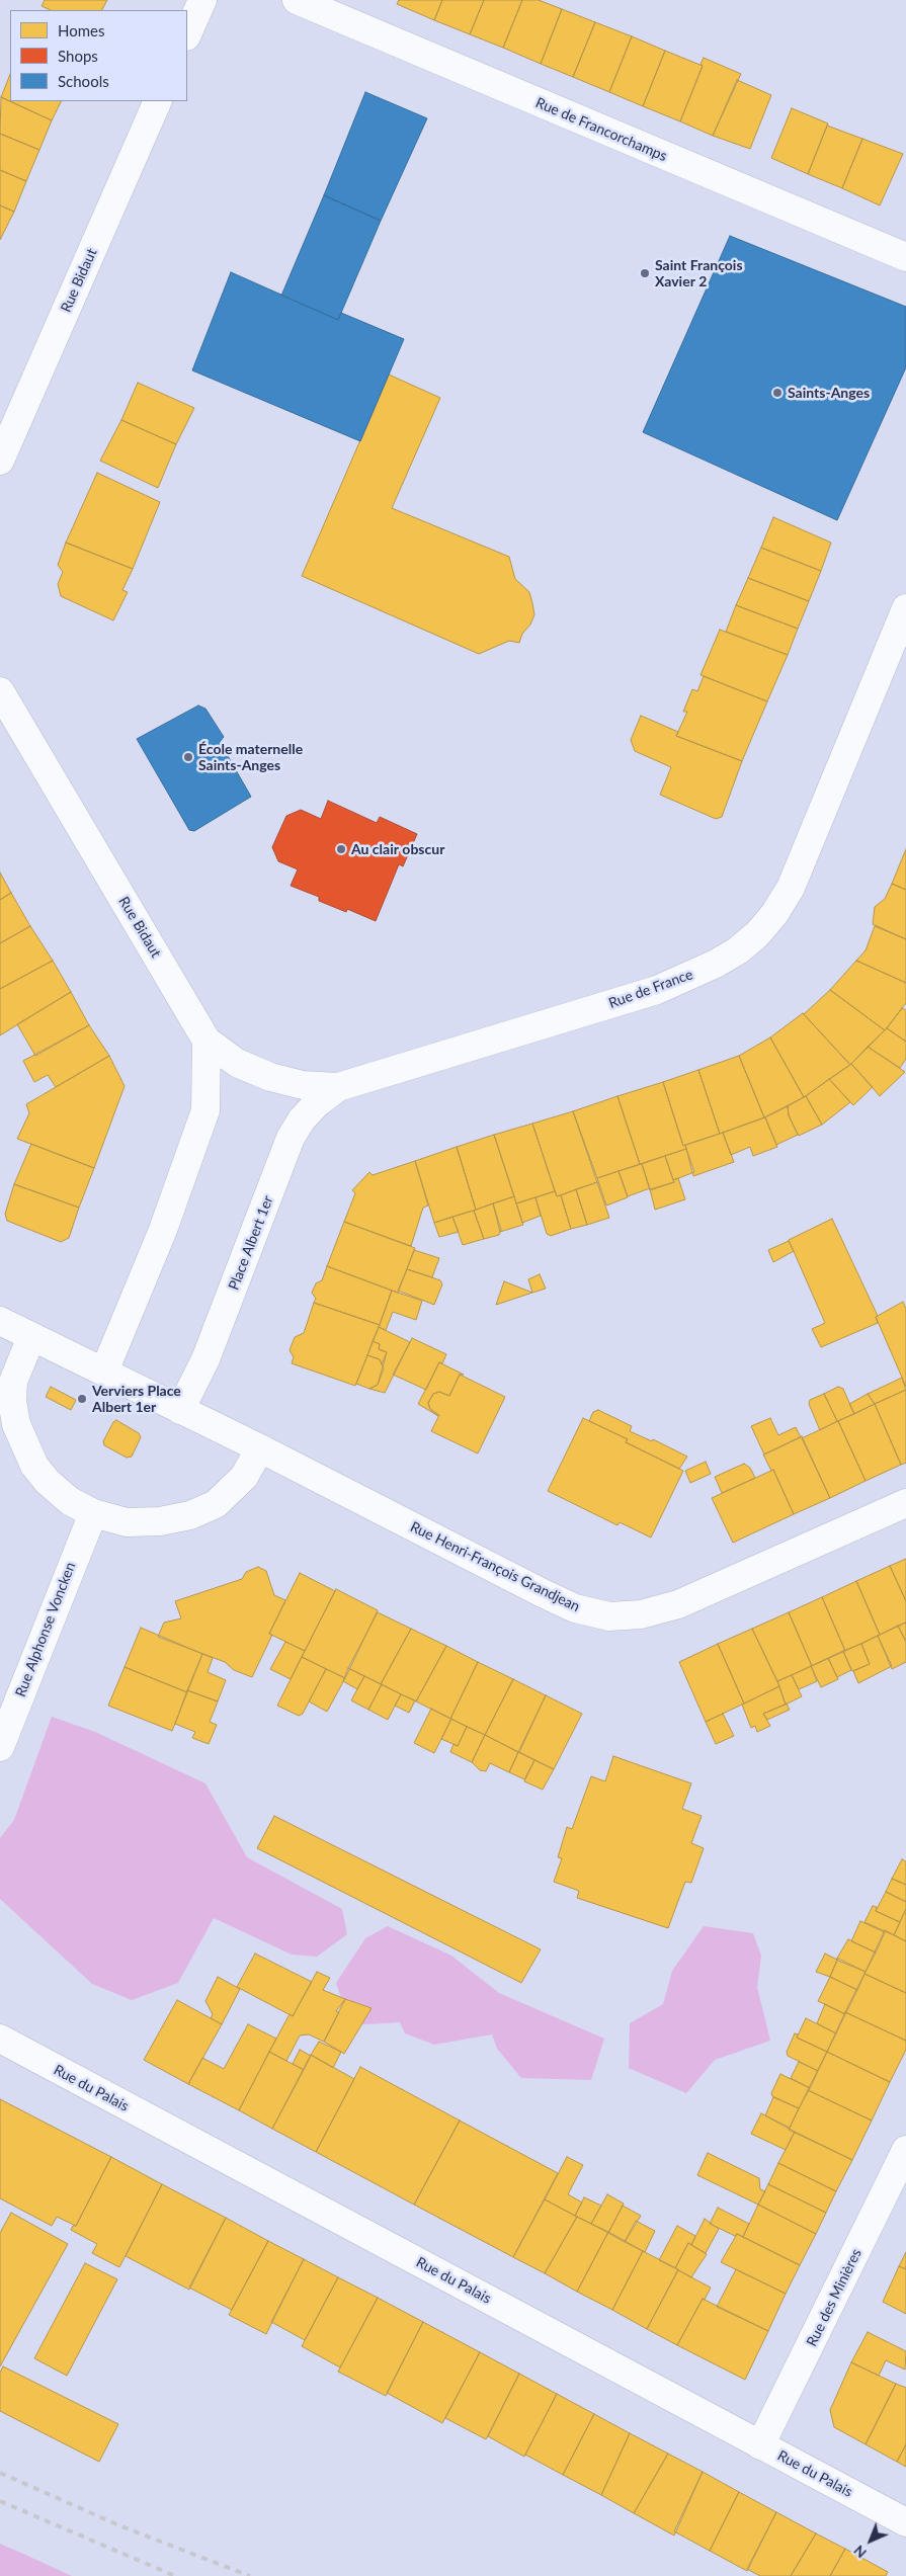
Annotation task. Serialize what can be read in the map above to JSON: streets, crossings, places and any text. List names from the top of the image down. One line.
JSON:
{"streets":{"street":["Rue de Francorchamps","Rue Bidaut","Rue de France","Place Albert 1er","Rue Henri-François Grandjean","Rue Alphonse Voncken","Rue du Palais","Rue des Minières"]},"crossings":[["Rue Bidaut","Rue de France"],["Rue Bidaut","Place Albert 1er"],["Rue de France","Place Albert 1er"],["Rue du Palais","Rue des Minières"]],"places":["Saint François Xavier 2","Saints-Anges","École maternelle Saints-Anges","Au clair obscur","Verviers Place Albert 1er"],"legend":["Homes","Shops","Schools"],"north":"bottom left"}
